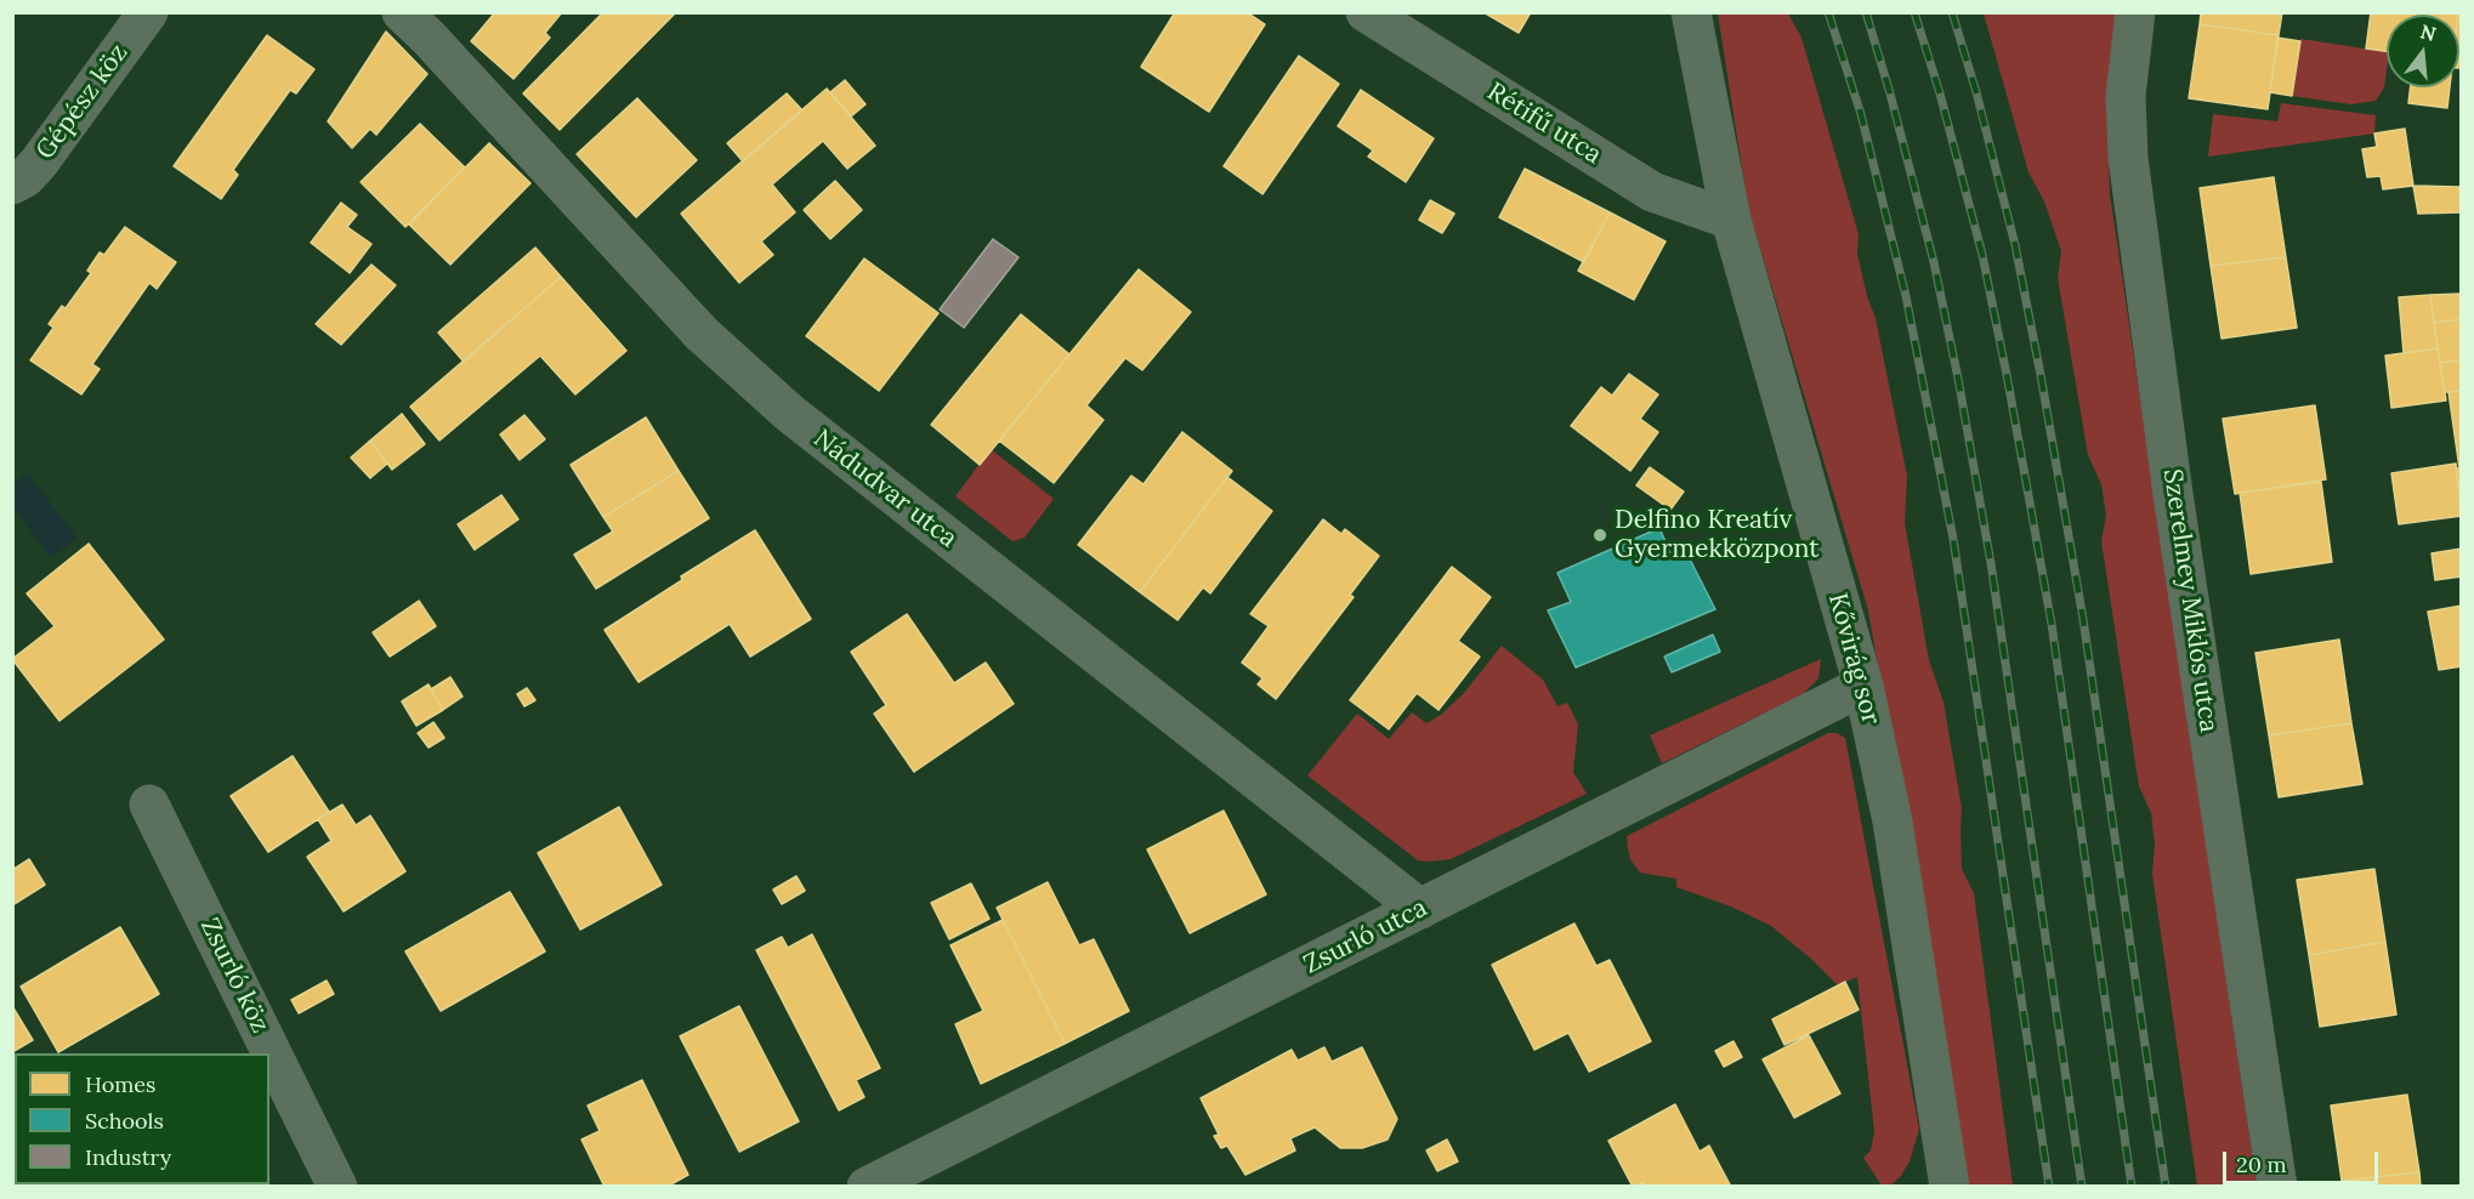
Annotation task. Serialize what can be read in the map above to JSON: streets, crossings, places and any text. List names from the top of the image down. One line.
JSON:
{"streets":{"street":["Gépész köz","Rétifű utca","Nádudvar utca","Szerelmey Miklós utca","Kővirág sor","Zsurló utca","Zsurló köz"]},"crossings":[["Rétifű utca","Kővirág sor"],["Nádudvar utca","Zsurló utca"],["Kővirág sor","Zsurló utca"]],"places":["Delfino Kreatív Gyermekközpont"],"legend":["Homes","Schools","Industry"],"scale_bar":"20 m","north":"top"}
